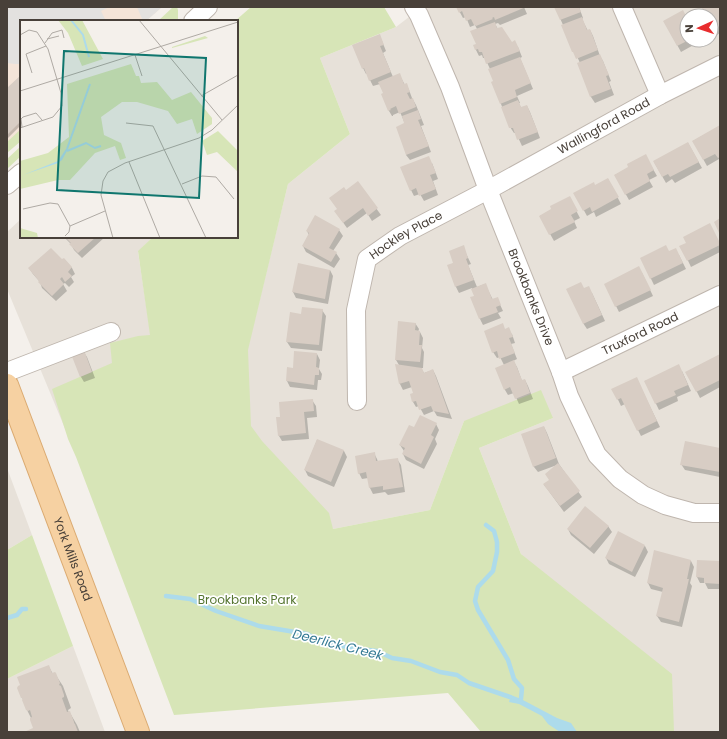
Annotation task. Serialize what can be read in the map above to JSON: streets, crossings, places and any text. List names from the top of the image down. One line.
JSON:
{"streets":{"main road":["York Mills Road"],"street":["Wallingford Road","Hockley Place","Brookbanks Drive","Truxford Road"]},"crossings":[["Wallingford Road","Hockley Place"],["Wallingford Road","Brookbanks Drive"],["Hockley Place","Brookbanks Drive"],["Brookbanks Drive","Truxford Road"]],"water":["Deerlick Creek"],"parks":["Brookbanks Park"],"north":"left"}
